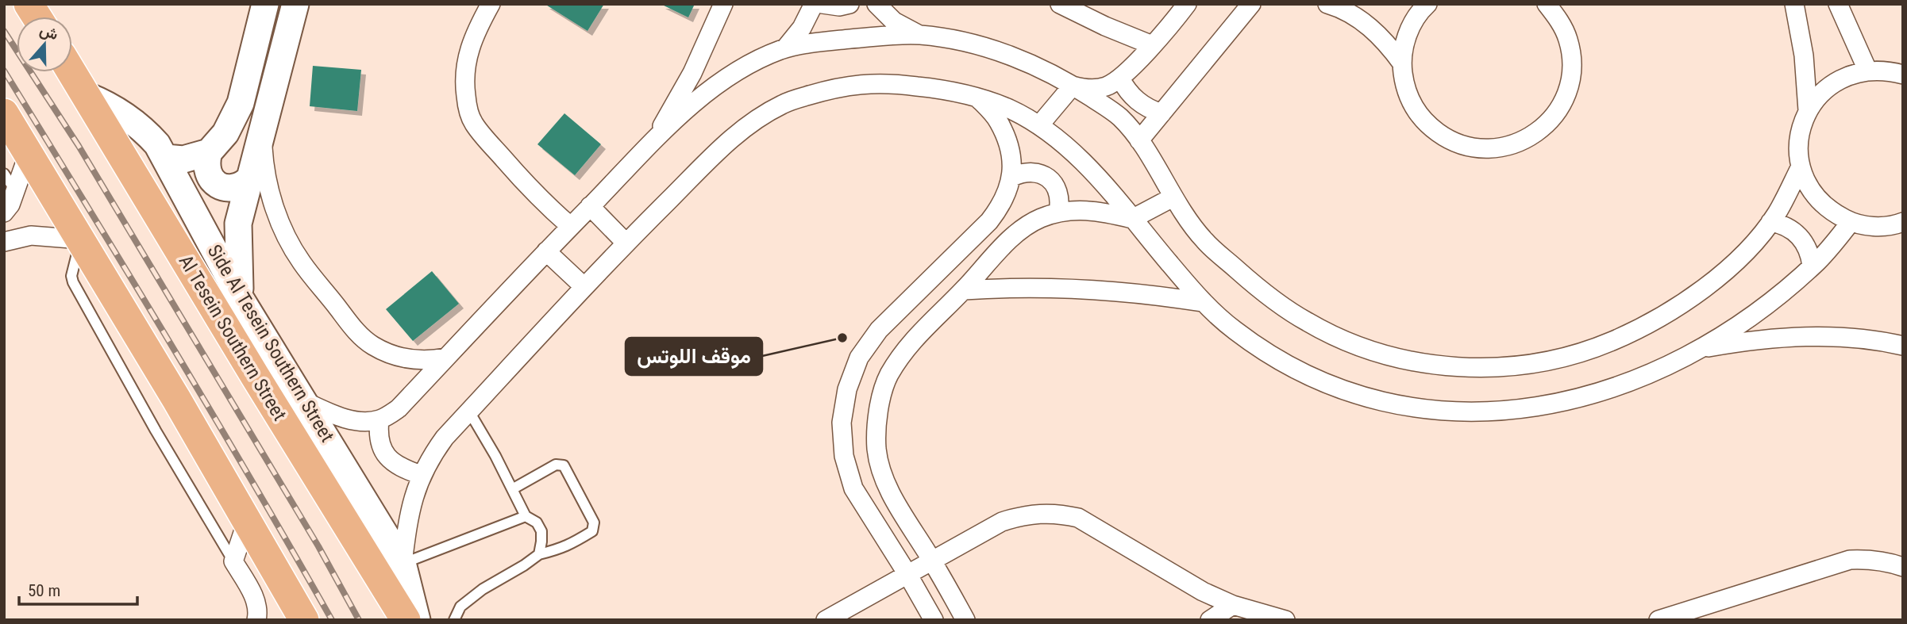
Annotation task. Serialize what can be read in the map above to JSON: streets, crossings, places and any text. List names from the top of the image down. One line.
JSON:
{"streets":{"main road":["Al Tesein Southern Street"],"street":["Side Al Tesein Southern Street"]},"crossings":[["Al Tesein Southern Street","Side Al Tesein Southern Street"]],"places":["موقف اللوتس"],"scale_bar":"50 m","north":"top"}
